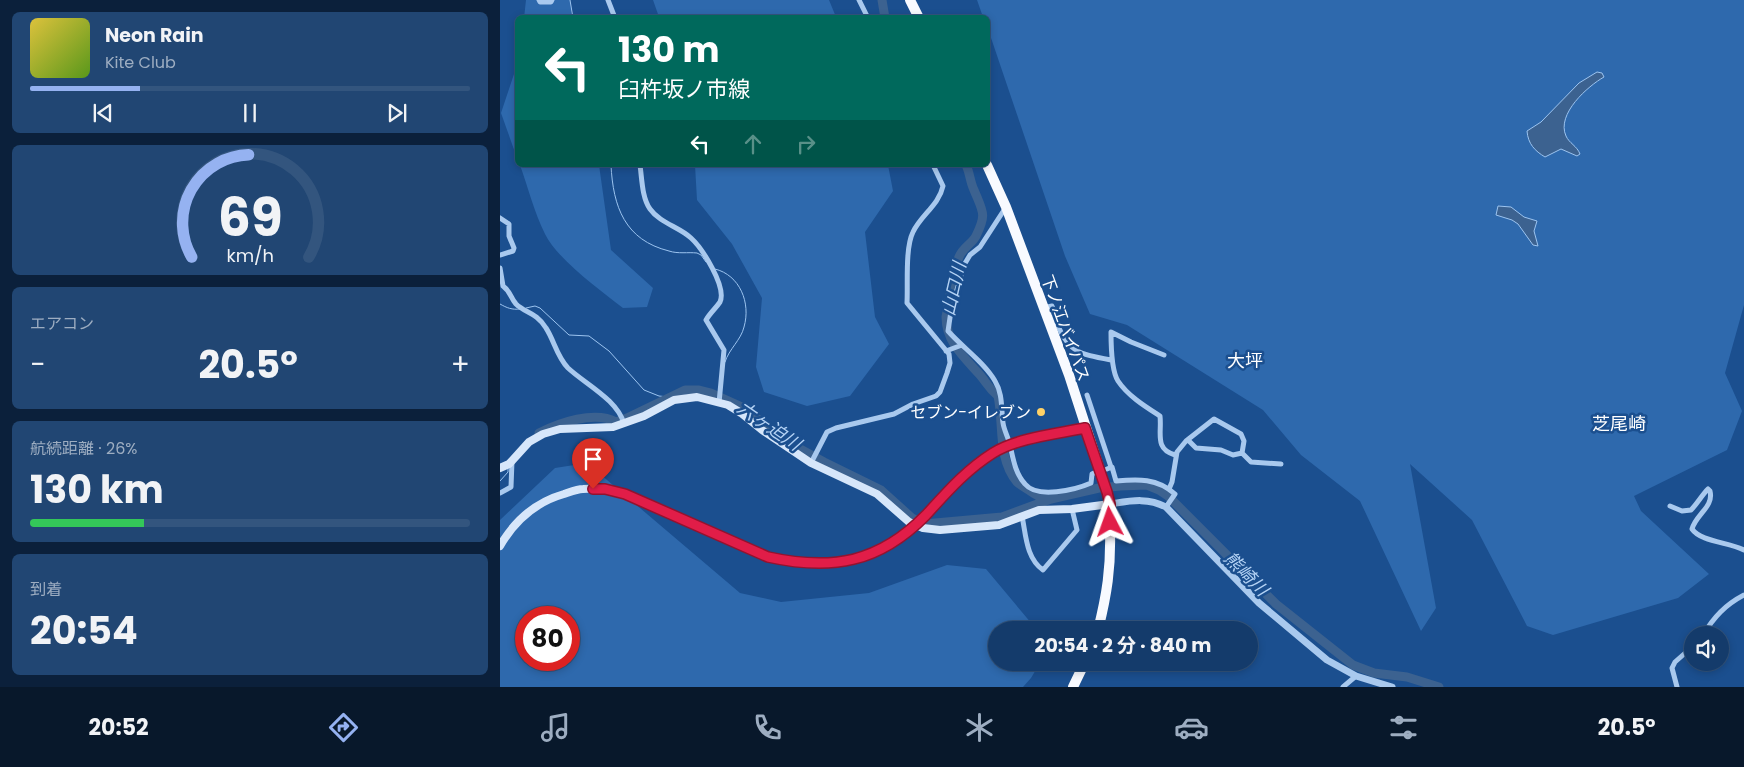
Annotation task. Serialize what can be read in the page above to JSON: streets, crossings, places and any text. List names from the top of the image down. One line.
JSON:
{"streets":{"highway":["下ノ江バイパス"]},"districts":["大坪","芝尾崎"],"water":["山口川","六ヶ迫川","熊崎川"],"places":["セブン-イレブン"],"page":{"turn":["130 m","臼杵坂ノ市線"],"song":["Neon Rain","Kite Club"],"tile":["エアコン",["航続距離 · 26%","130 km"],["到着","20:54"]],"heat":["−","20.5°","+"],"limit":"80","trip":"20:54 · 2 分 · 840 m","tabs":["20:52","20.5°"],"gauge":["69","km/h"]}}
